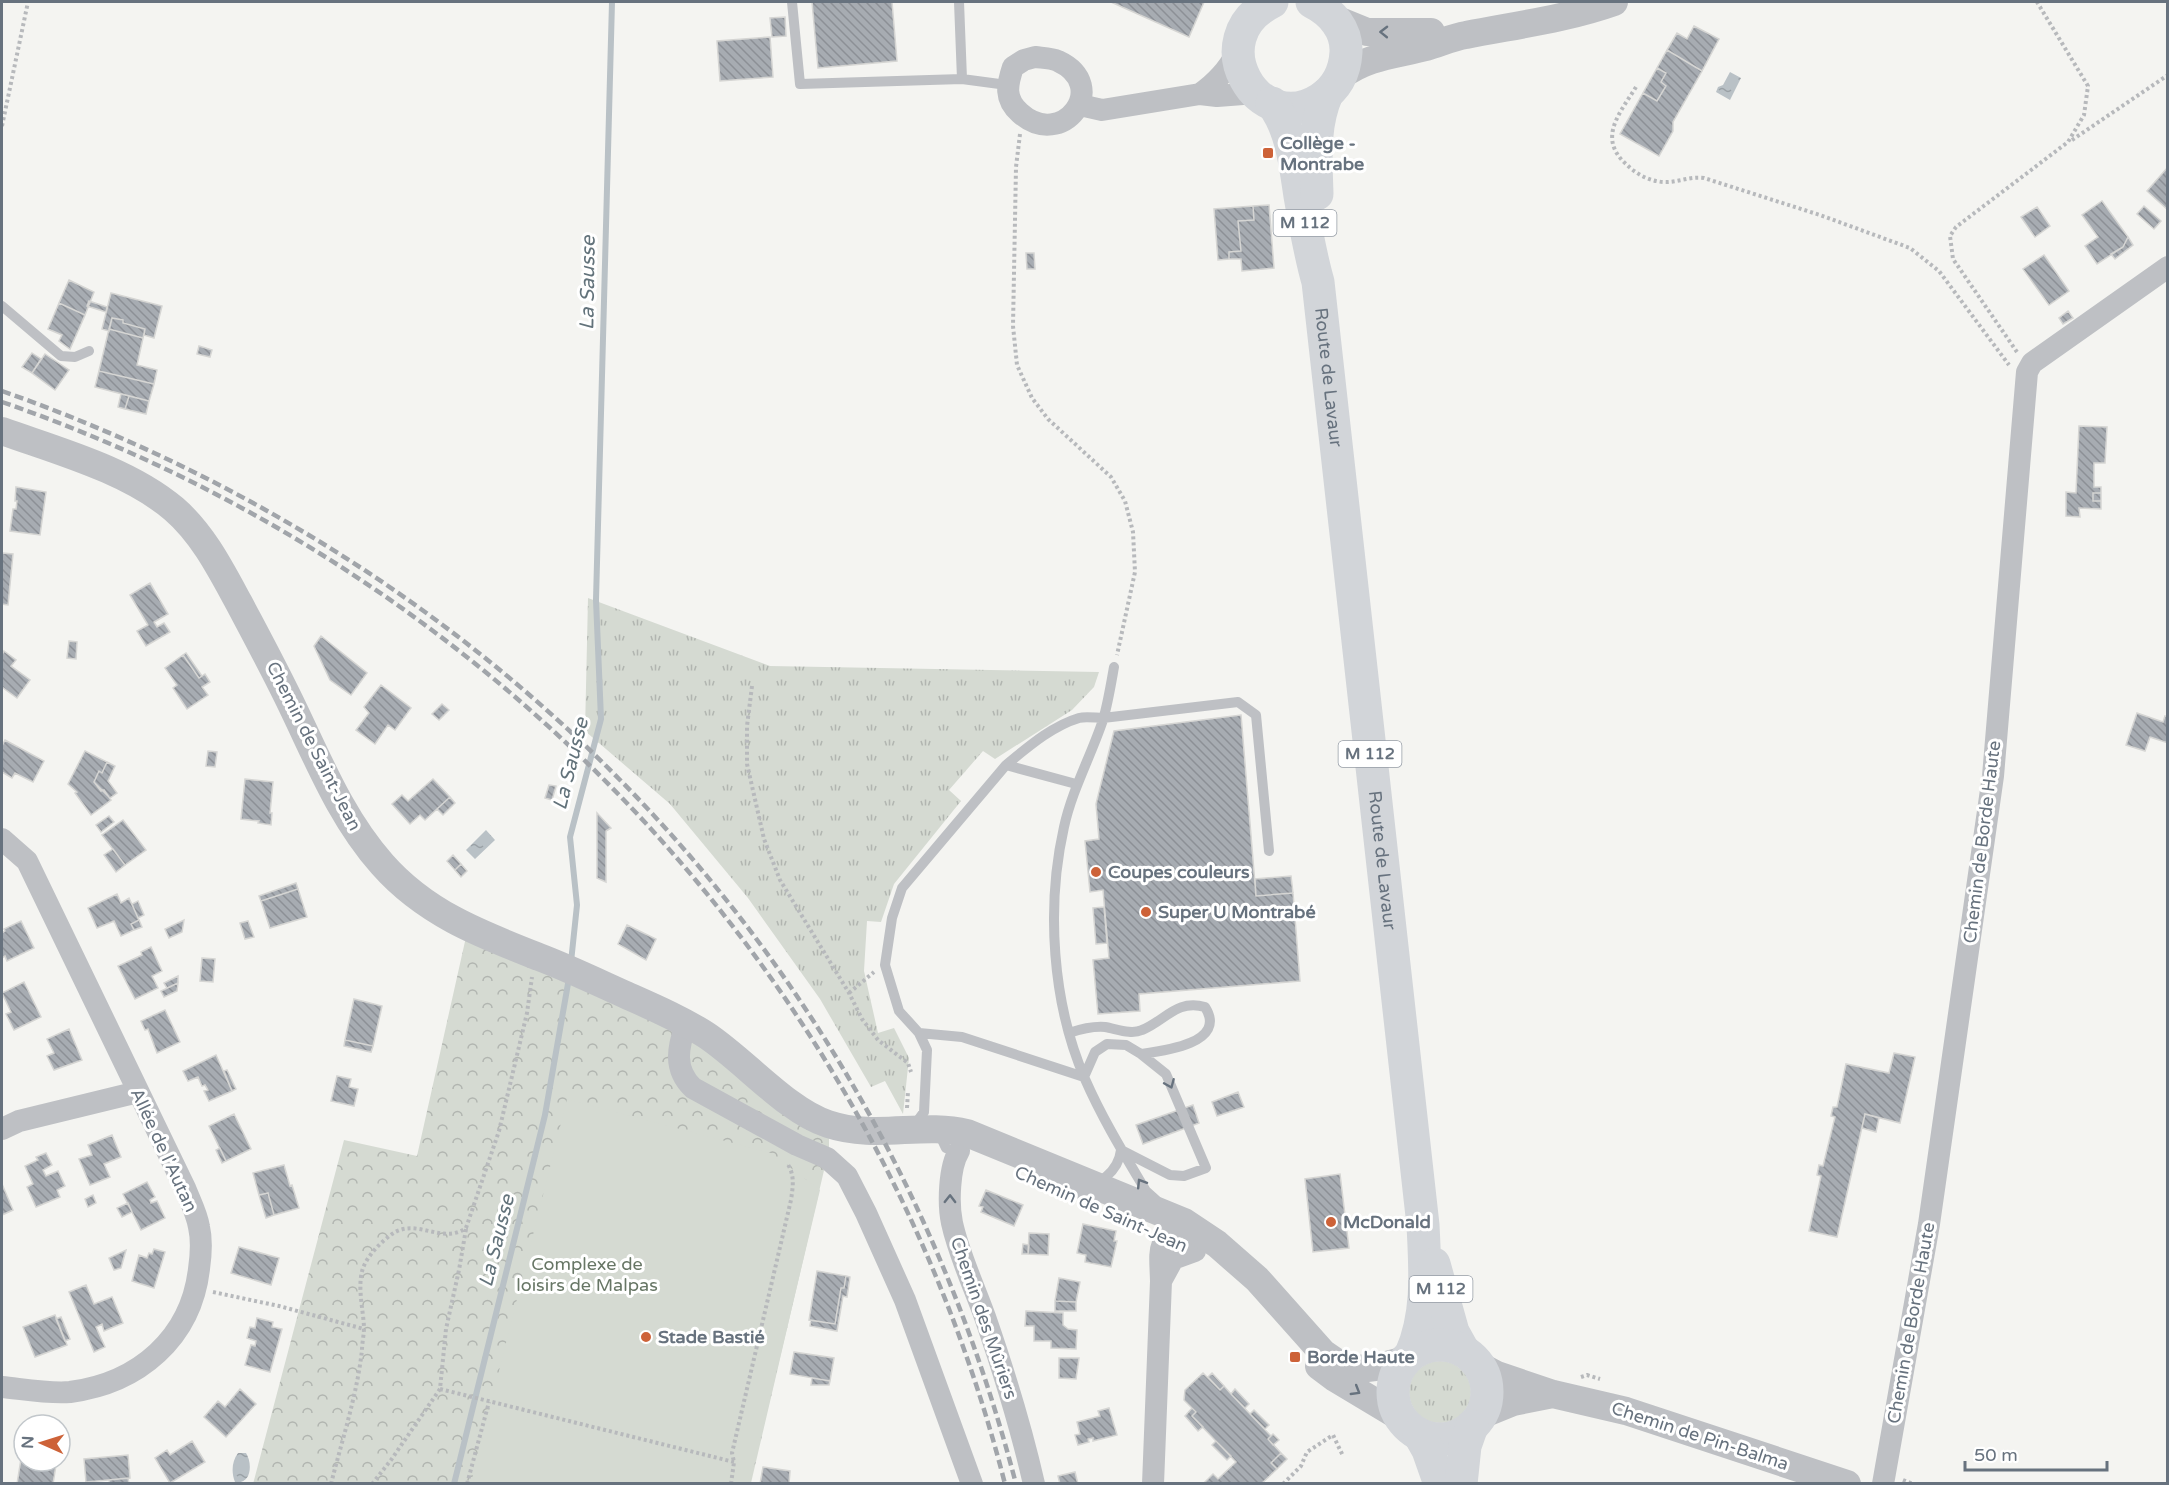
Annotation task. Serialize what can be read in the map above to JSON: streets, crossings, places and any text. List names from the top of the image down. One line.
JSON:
{"streets":{"main road":["M 112","Route de Lavaur"],"street":["Chemin de Saint-Jean","Chemin de Borde Haute","Allée de l'Autan","Chemin des Mûriers","Chemin de Pin-Balma"]},"crossings":[["Route de Lavaur","Chemin de Saint-Jean"],["Route de Lavaur","Chemin de Pin-Balma"],["Chemin de Saint-Jean","Chemin des Mûriers"],["Chemin de Saint-Jean","Chemin de Pin-Balma"]],"water":["La Sausse"],"parks":["Complexe de loisirs de Malpas"],"places":{"transit":["Collège - Montrabe","Borde Haute"],"other":["Coupes couleurs","Super U Montrabé","McDonald","Stade Bastié"]},"scale_bar":"50 m","north":"left"}
